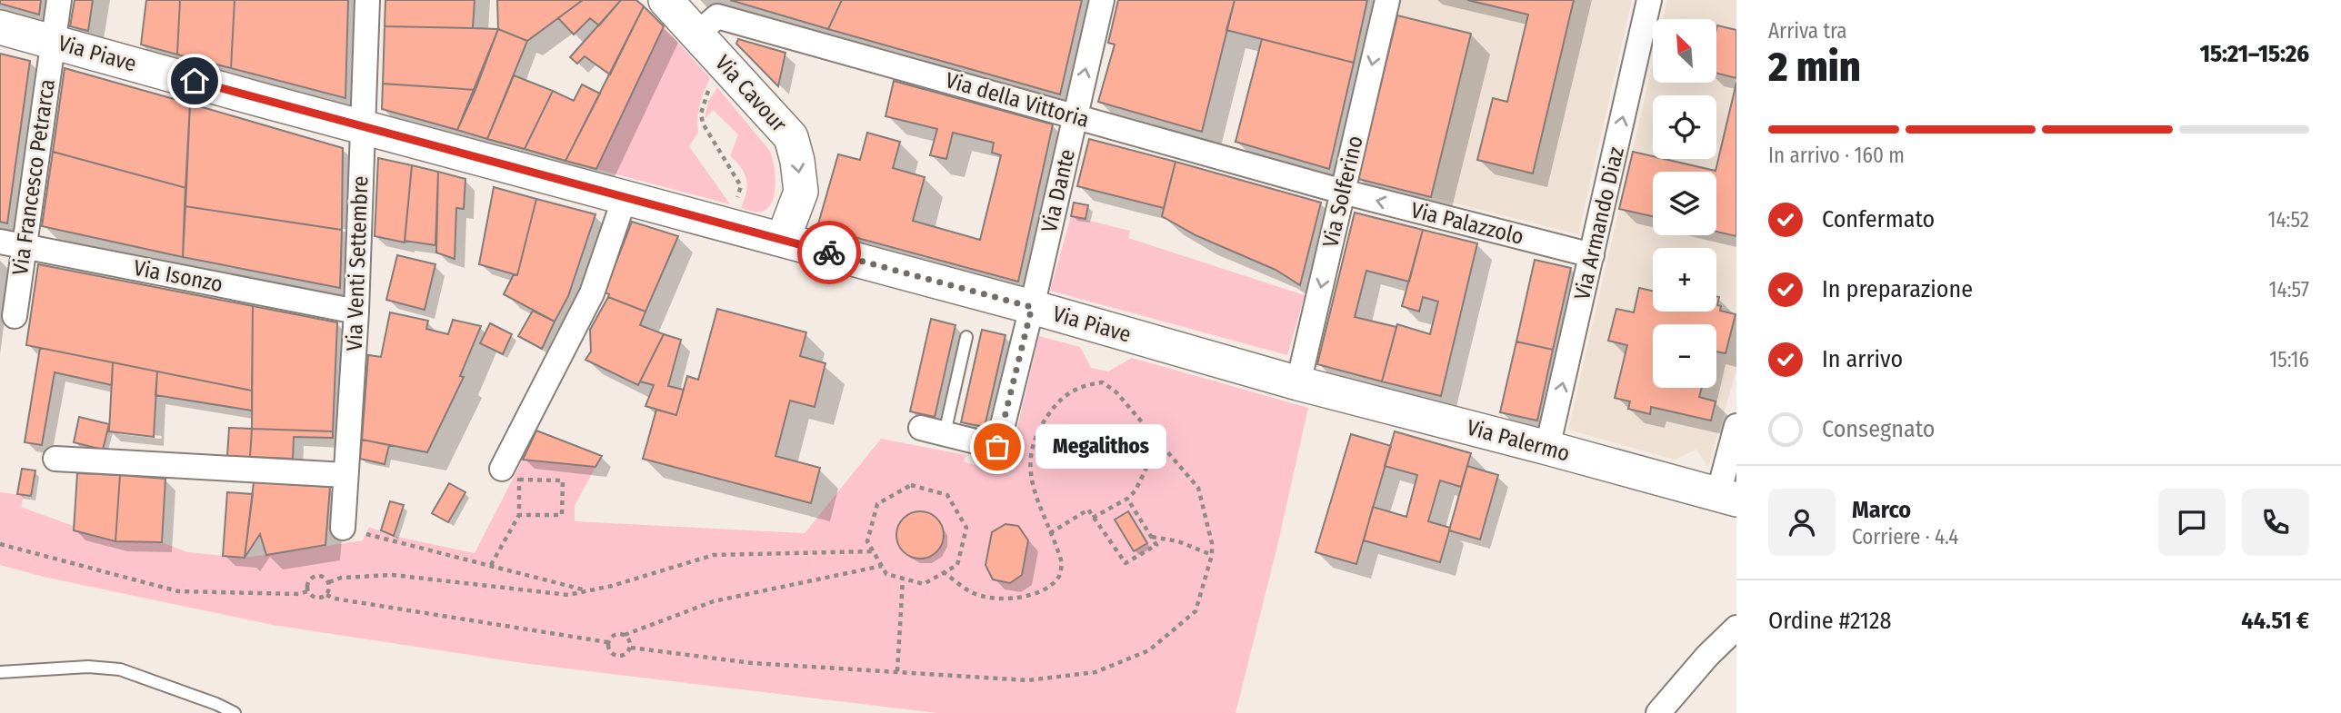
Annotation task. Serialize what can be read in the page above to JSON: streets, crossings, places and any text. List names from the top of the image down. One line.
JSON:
{"streets":{"main road":["Via Piave","Via Cavour","Via Palermo"],"street":["Via della Vittoria","Via Francesco Petrarca","Via Dante","Via Solferino","Via Palazzolo","Via Armando Diaz","Via Venti Settembre","Via Isonzo"]},"crossings":[["Via Piave","Via Cavour"],["Via Piave","Via Francesco Petrarca"],["Via Piave","Via Dante"],["Via Piave","Via Solferino"],["Via Piave","Via Venti Settembre"],["Via Piave","Via Palermo"],["Via Cavour","Via della Vittoria"],["Via della Vittoria","Via Dante"],["Via della Vittoria","Via Solferino"],["Via della Vittoria","Via Palazzolo"],["Via Francesco Petrarca","Via Isonzo"],["Via Solferino","Via Palazzolo"],["Via Solferino","Via Palermo"],["Via Palazzolo","Via Armando Diaz"],["Via Armando Diaz","Via Palermo"],["Via Venti Settembre","Via Isonzo"]],"one_way":["Via Cavour","Via Solferino","Via Palazzolo","Via Armando Diaz"],"places":["Megalithos"],"north":"top left","page":{"heading":["2 min","Arriva tra","15:21–15:26"],"panel":["Marco","Corriere · 4.4","Ordine #2128","44.51 €"],"map_buttons":["+","−"],"bar":"In arrivo · 160 m","list":[["Confermato","14:52"],["In preparazione","14:57"],["In arrivo","15:16"],"Consegnato"],"bubble":"Megalithos"}}
